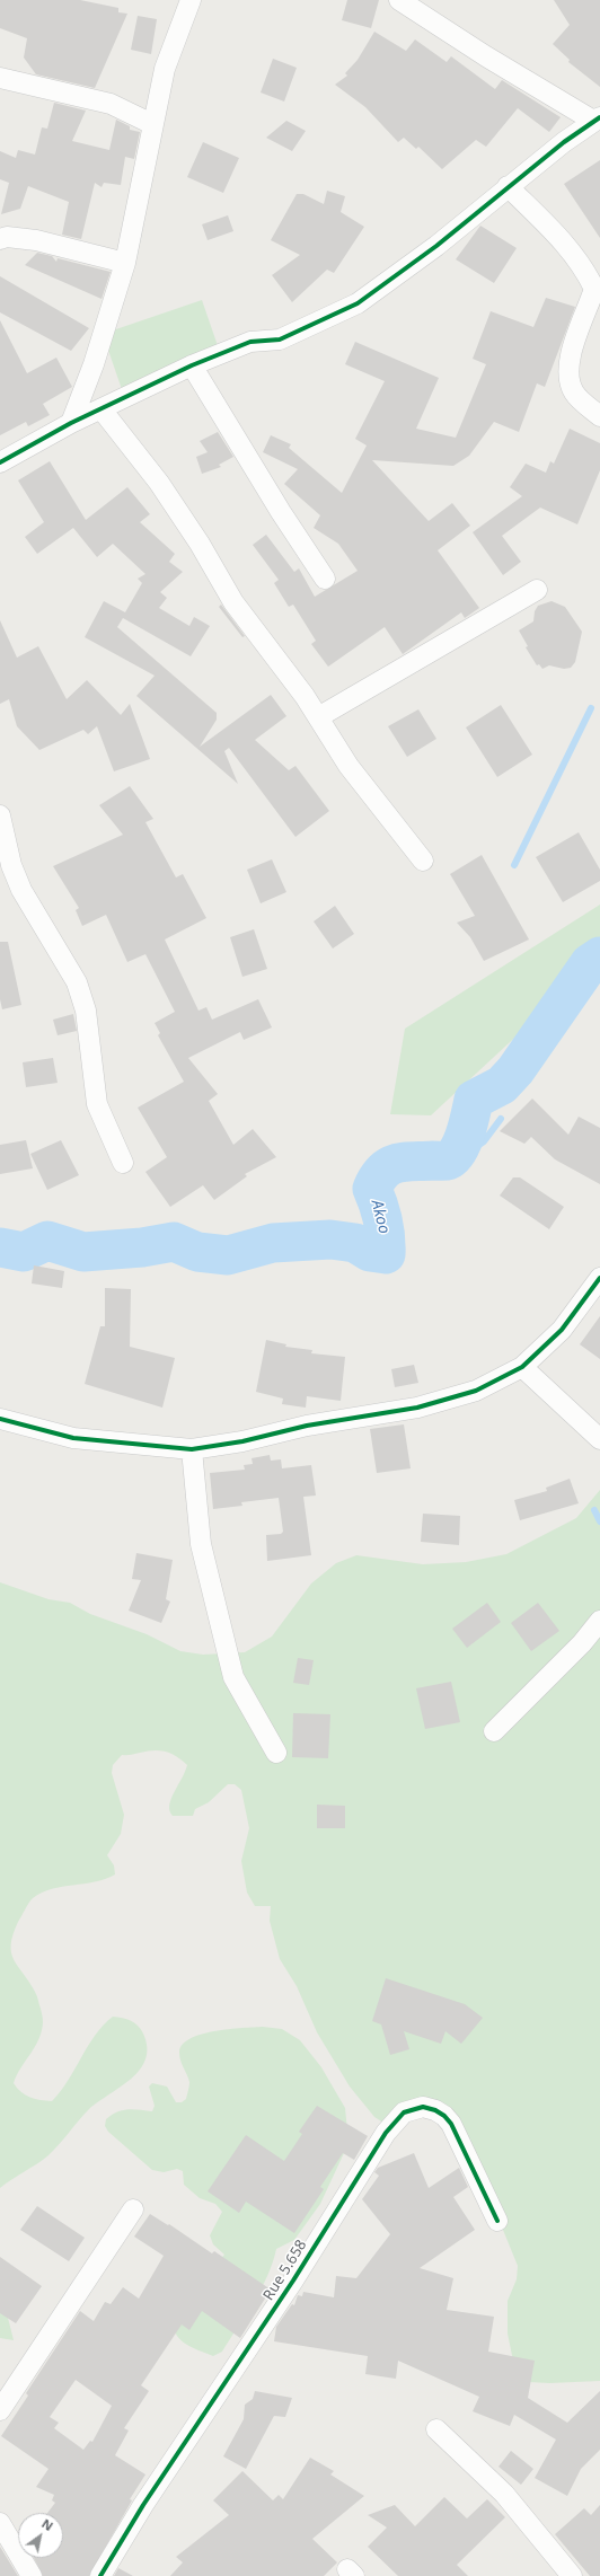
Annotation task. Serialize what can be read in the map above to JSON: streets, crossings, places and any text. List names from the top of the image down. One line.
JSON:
{"streets":{"street":["Rue 5.658"]},"water":["Akoo"],"north":"top right"}
